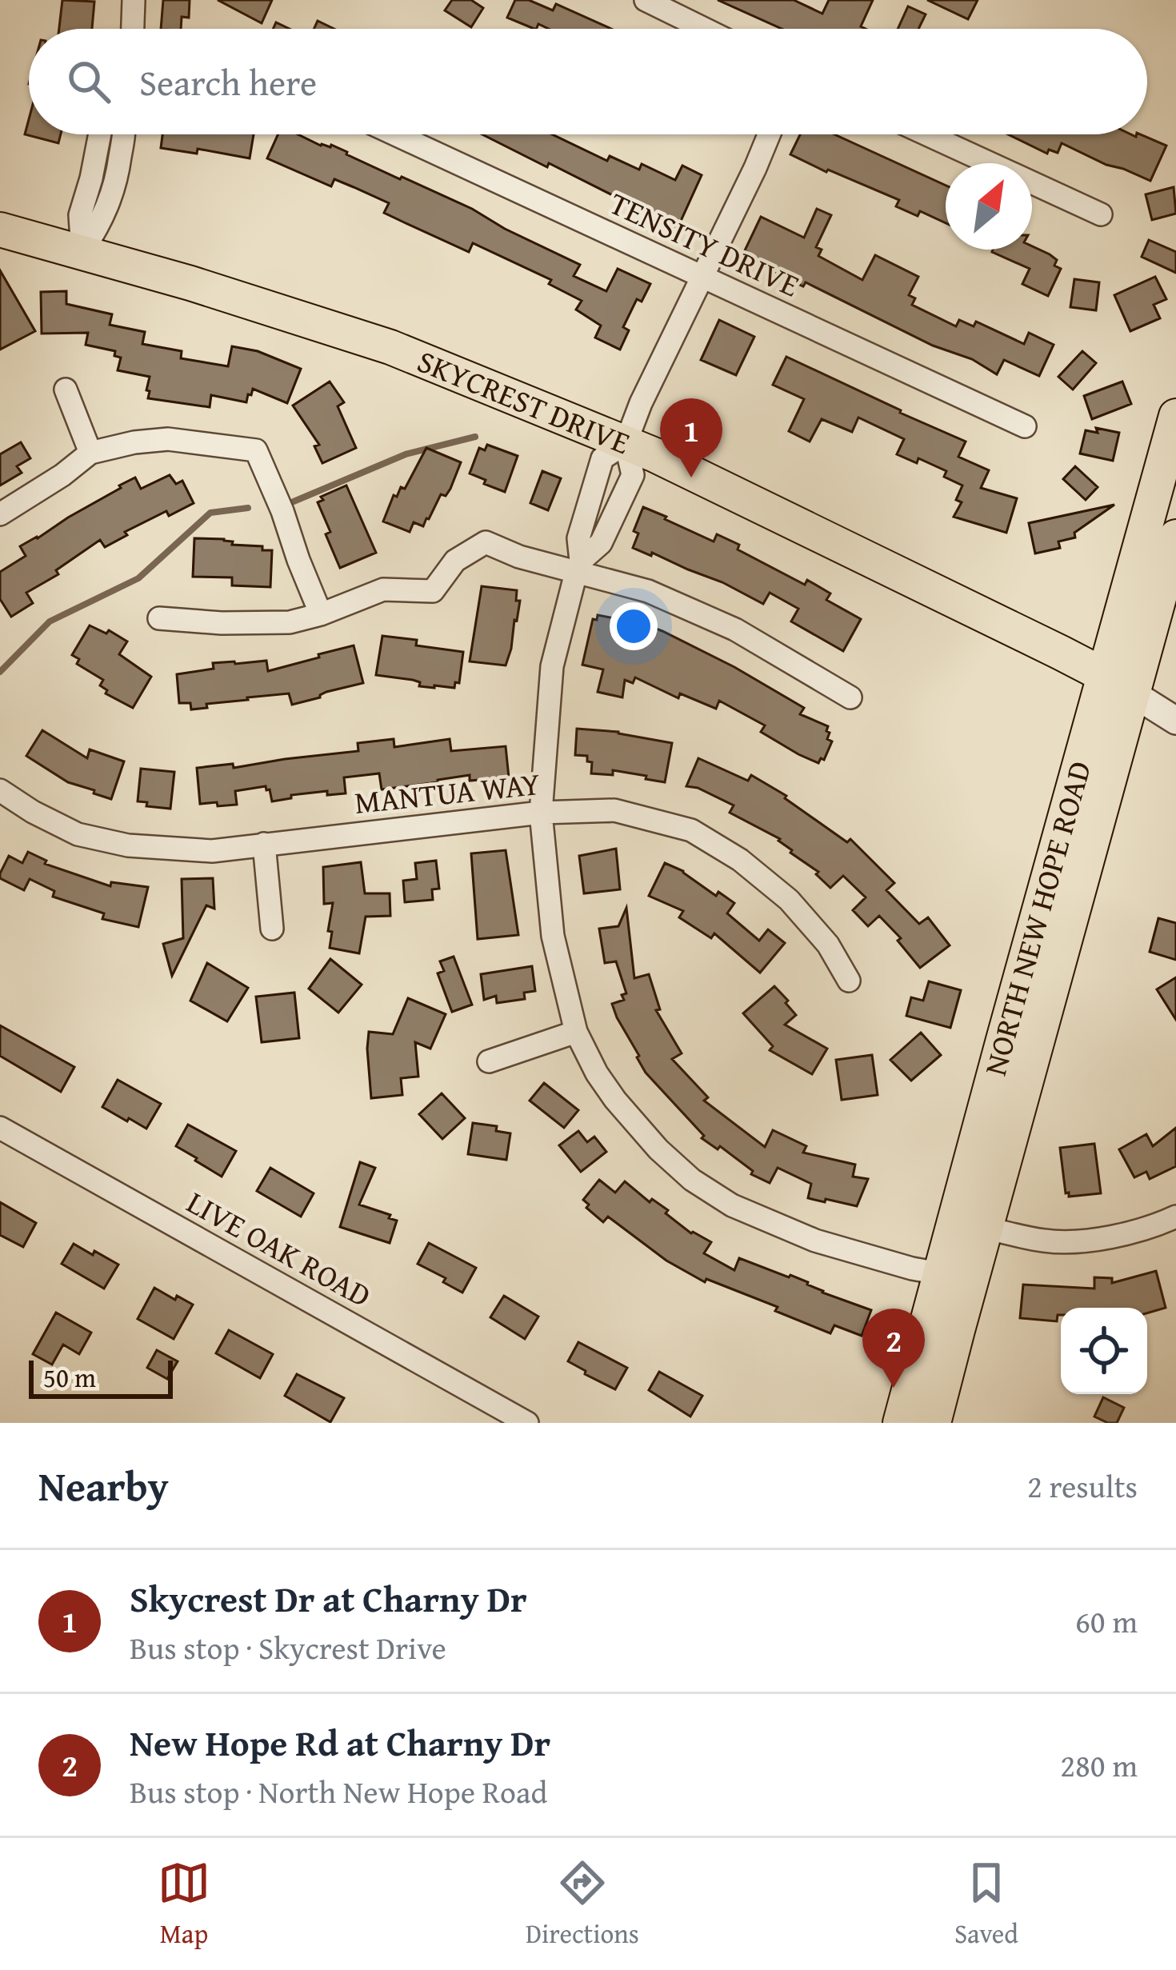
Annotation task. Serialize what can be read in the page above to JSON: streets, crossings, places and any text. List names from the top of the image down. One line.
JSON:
{"streets":{"main road":["SKYCREST DRIVE","NORTH NEW HOPE ROAD"],"street":["TENSITY DRIVE","MANTUA WAY","LIVE OAK ROAD"]},"crossings":[["SKYCREST DRIVE","NORTH NEW HOPE ROAD"]],"scale_bar":"50 m","north":"top right","page":{"search":"Search here","pins":["1","2"],"scale":"50 m","heading":["Nearby","2 results"],"list":[{"mark":"1","name":"Skycrest Dr at Charny Dr","note":"Bus stop · Skycrest Drive","value":"60 m"},{"mark":"2","name":"New Hope Rd at Charny Dr","note":"Bus stop · North New Hope Road","value":"280 m"}],"nav":["Map","Directions","Saved"]}}
